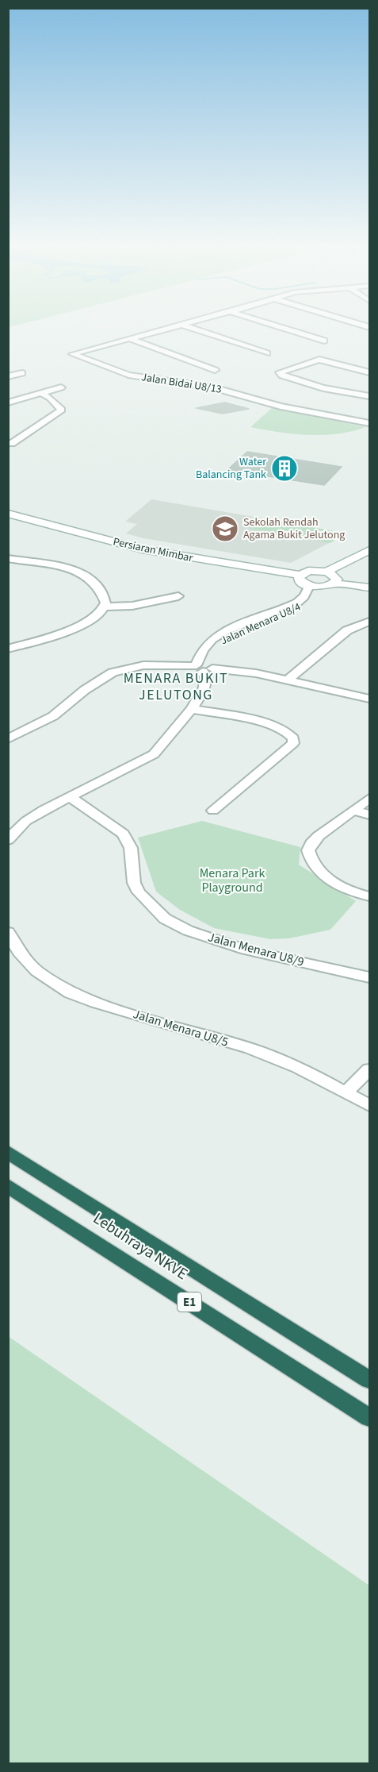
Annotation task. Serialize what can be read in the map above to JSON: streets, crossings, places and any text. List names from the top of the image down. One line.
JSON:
{"streets":{"highway":["Lebuhraya NKVE","E1"],"street":["Jalan Bidai U8/13","Persiaran Mimbar","Jalan Menara U8/4","Jalan Menara U8/9","Jalan Menara U8/5"]},"crossings":[["Persiaran Mimbar","Jalan Menara U8/4"]],"districts":["MENARA BUKIT JELUTONG"],"parks":["Menara Park Playground"],"places":{"building":["Water Balancing Tank"],"school or university":["Sekolah Rendah Agama Bukit Jelutong"]}}
